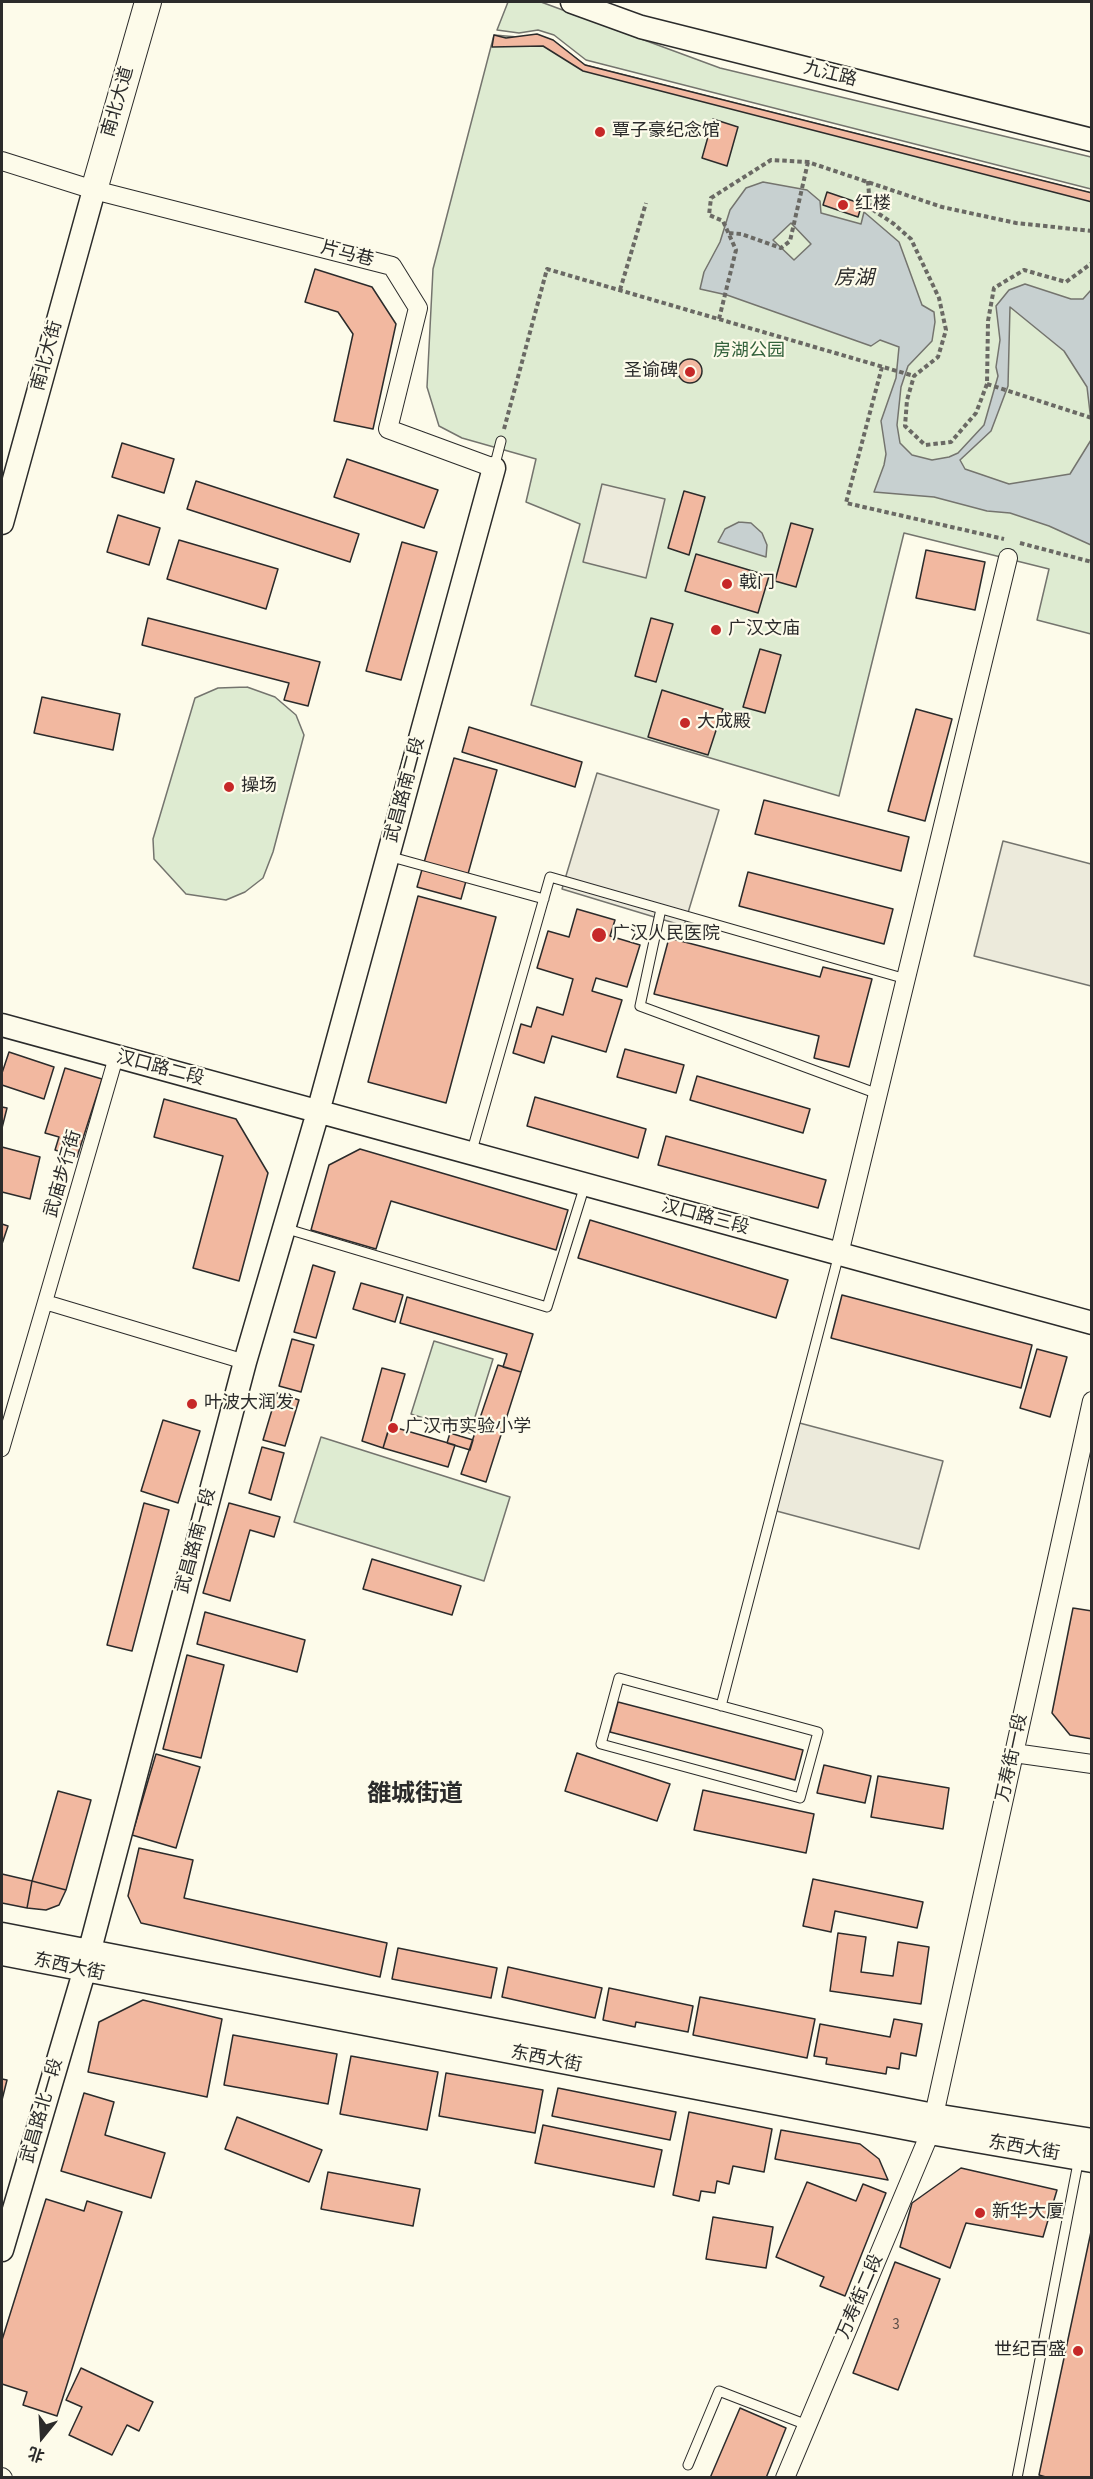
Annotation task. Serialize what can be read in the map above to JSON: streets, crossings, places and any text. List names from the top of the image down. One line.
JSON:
{"streets":{"main road":["南北大道"],"street":["九江路","片马巷","南北大街","武昌路南二段","汉口路二段","武庙步行街","汉口路三段","武昌路南一段","万寿街一段","东西大街","武昌路北一段","万寿街二段"]},"crossings":[["南北大道","片马巷"],["南北大道","南北大街"],["片马巷","南北大街"],["片马巷","武昌路南二段"],["武昌路南二段","汉口路二段"],["武昌路南二段","汉口路三段"],["武昌路南二段","武昌路南一段"],["汉口路二段","武庙步行街"],["汉口路二段","汉口路三段"],["汉口路二段","武昌路南一段"],["汉口路三段","武昌路南一段"],["武昌路南一段","东西大街"],["武昌路南一段","武昌路北一段"],["万寿街一段","东西大街"],["万寿街一段","万寿街二段"],["东西大街","武昌路北一段"],["东西大街","万寿街二段"]],"districts":["雒城街道"],"water":["房湖"],"parks":["房湖公园"],"places":["覃子豪纪念馆","红楼","圣谕碑","戟门","广汉文庙","大成殿","操场","广汉人民医院","叶波大润发","广汉市实验小学","新华大厦","世纪百盛"],"house_numbers":["3"],"north":"bottom"}
